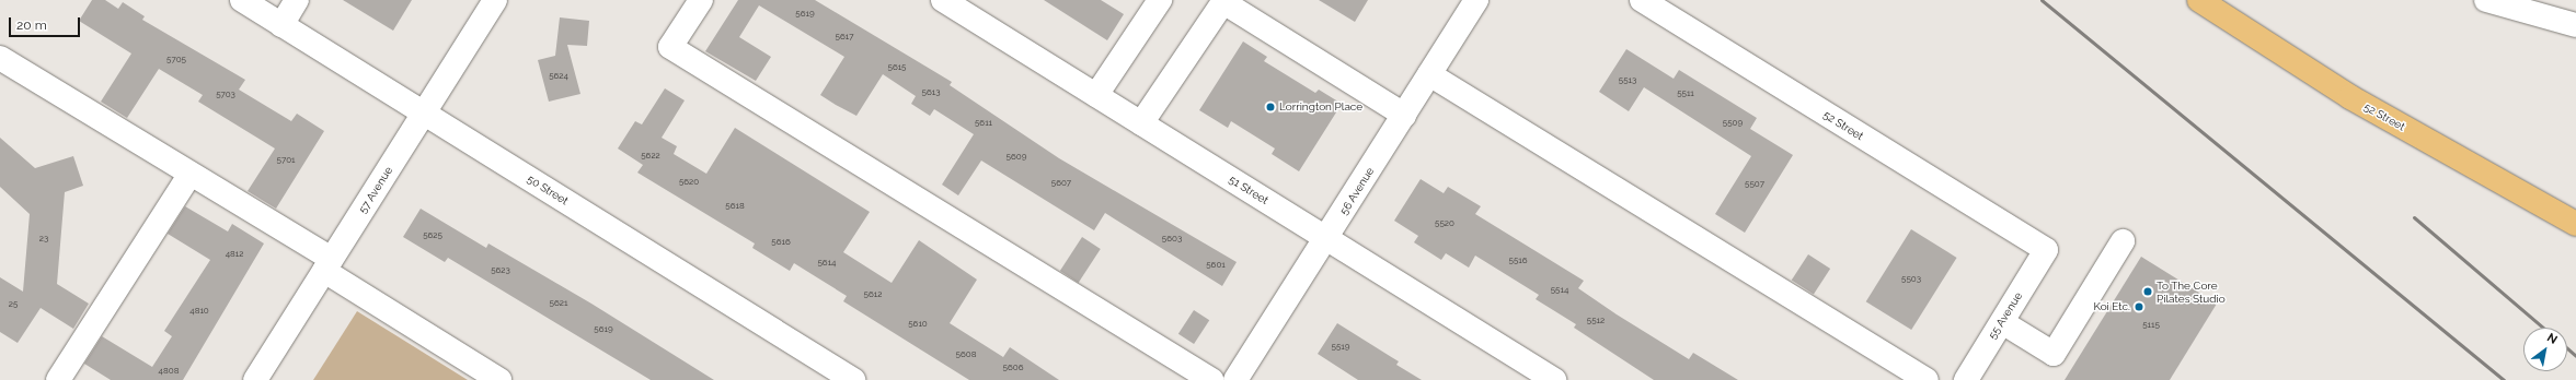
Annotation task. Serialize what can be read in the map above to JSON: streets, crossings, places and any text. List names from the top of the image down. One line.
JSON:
{"streets":{"main road":["52 Street"],"street":["57 Avenue","50 Street","51 Street","56 Avenue","55 Avenue"]},"crossings":[["52 Street","55 Avenue"],["57 Avenue","50 Street"],["51 Street","56 Avenue"]],"places":["Lorrington Place","To The Core Pilates Studio","Koi Etc."],"house_numbers":["5619","5617","5705","5615","5624","5513","5613","5511","5703","5611","5509","5622","5609","5701","5620","5607","5507","5618","5520","5625","23","5603","5616","4812","5516","5614","5601","5623","5503","5514","5612","5621","25","4810","5512","5610","5115","5619","5519","5608","5606","4808"],"scale_bar":"20 m","north":"top right"}
